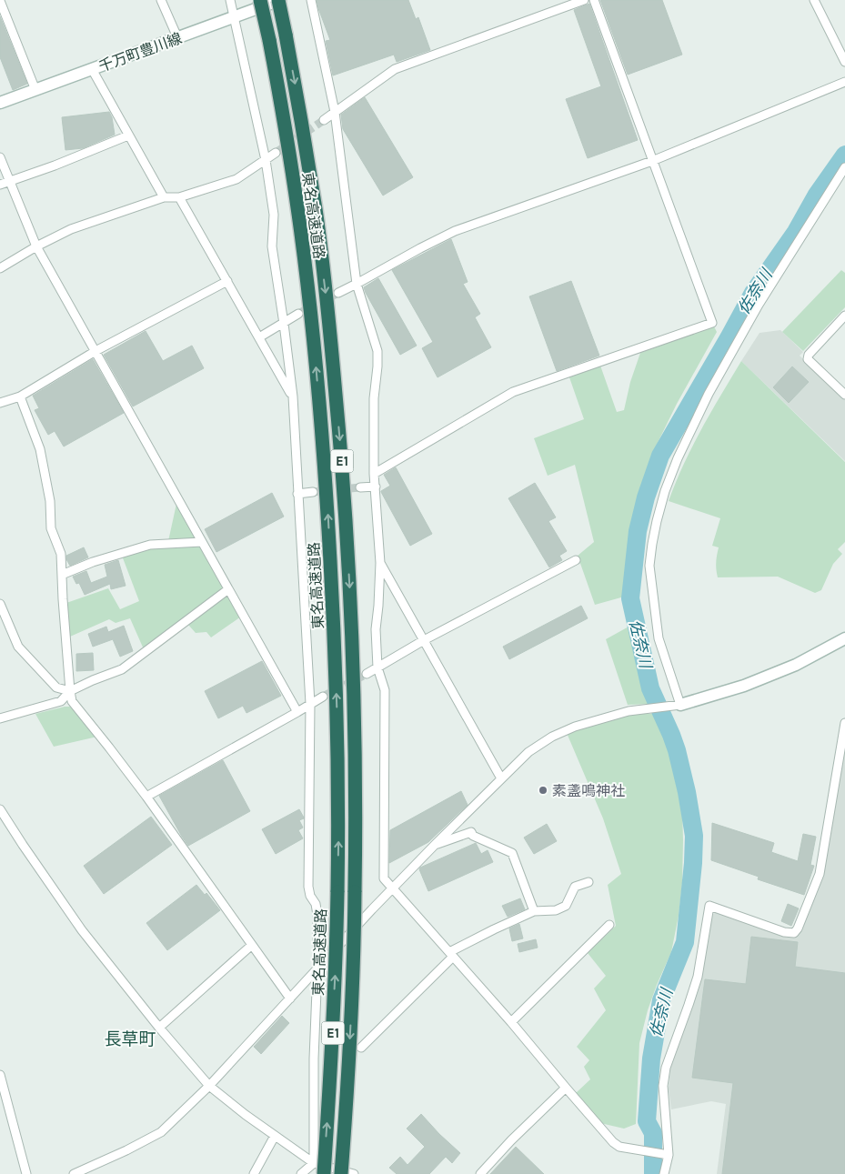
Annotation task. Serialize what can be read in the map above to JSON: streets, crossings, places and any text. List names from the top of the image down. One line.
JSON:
{"streets":{"highway":["東名高速道路","E1"],"main road":["千万町豊川線"]},"crossings":[["千万町豊川線","東名高速道路"]],"districts":["長草町"],"water":["佐奈川"],"places":["素盞鳴神社"]}
